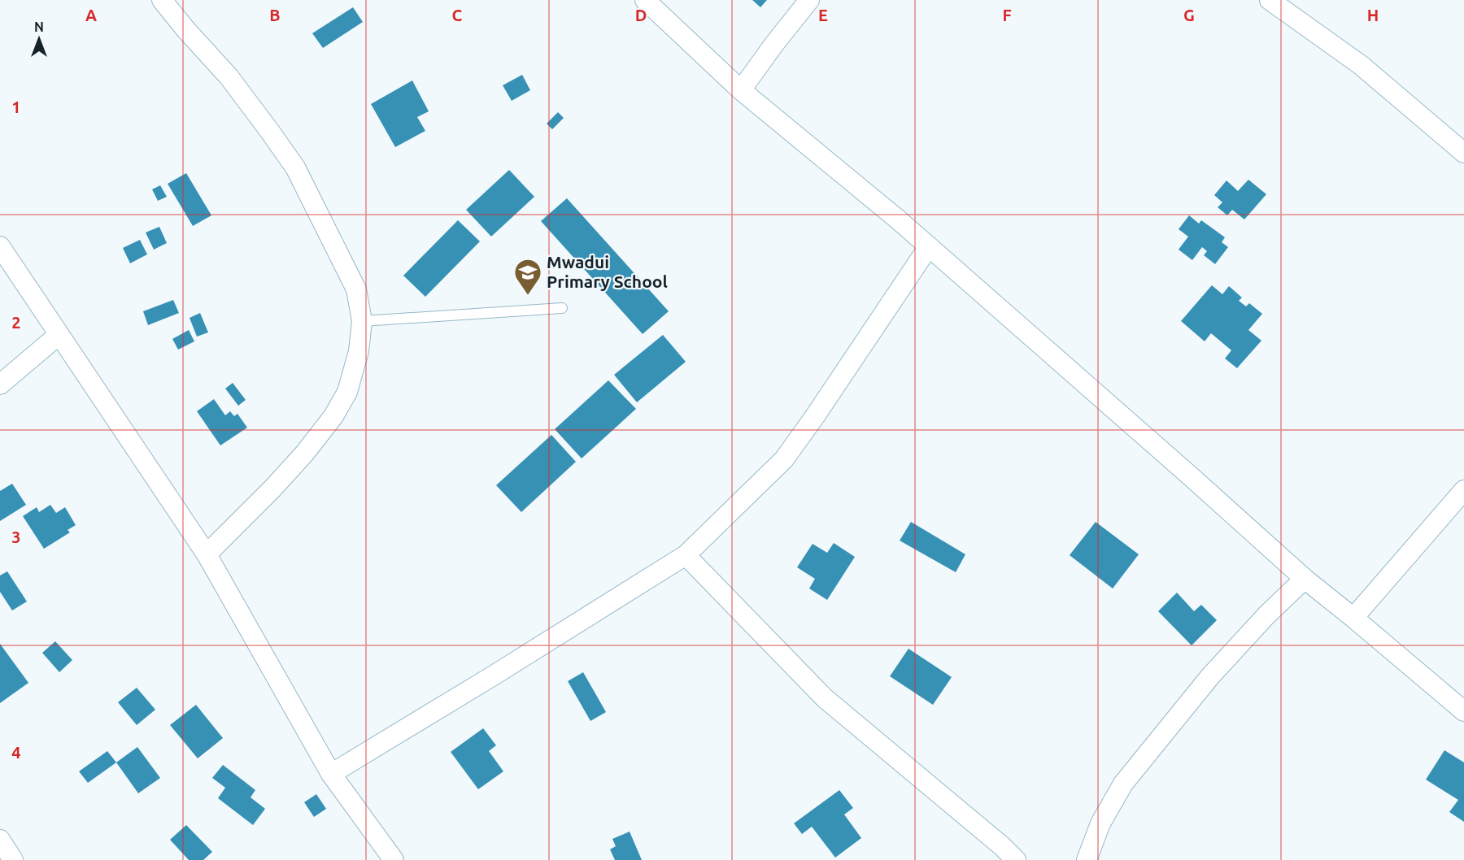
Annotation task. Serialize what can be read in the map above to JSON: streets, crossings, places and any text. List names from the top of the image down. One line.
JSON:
{"places":{"school or university":["Mwadui Primary School"]},"north":"top","grid":{"columns":["A","B","C","D","E","F","G","H"],"rows":["1","2","3","4"]}}
